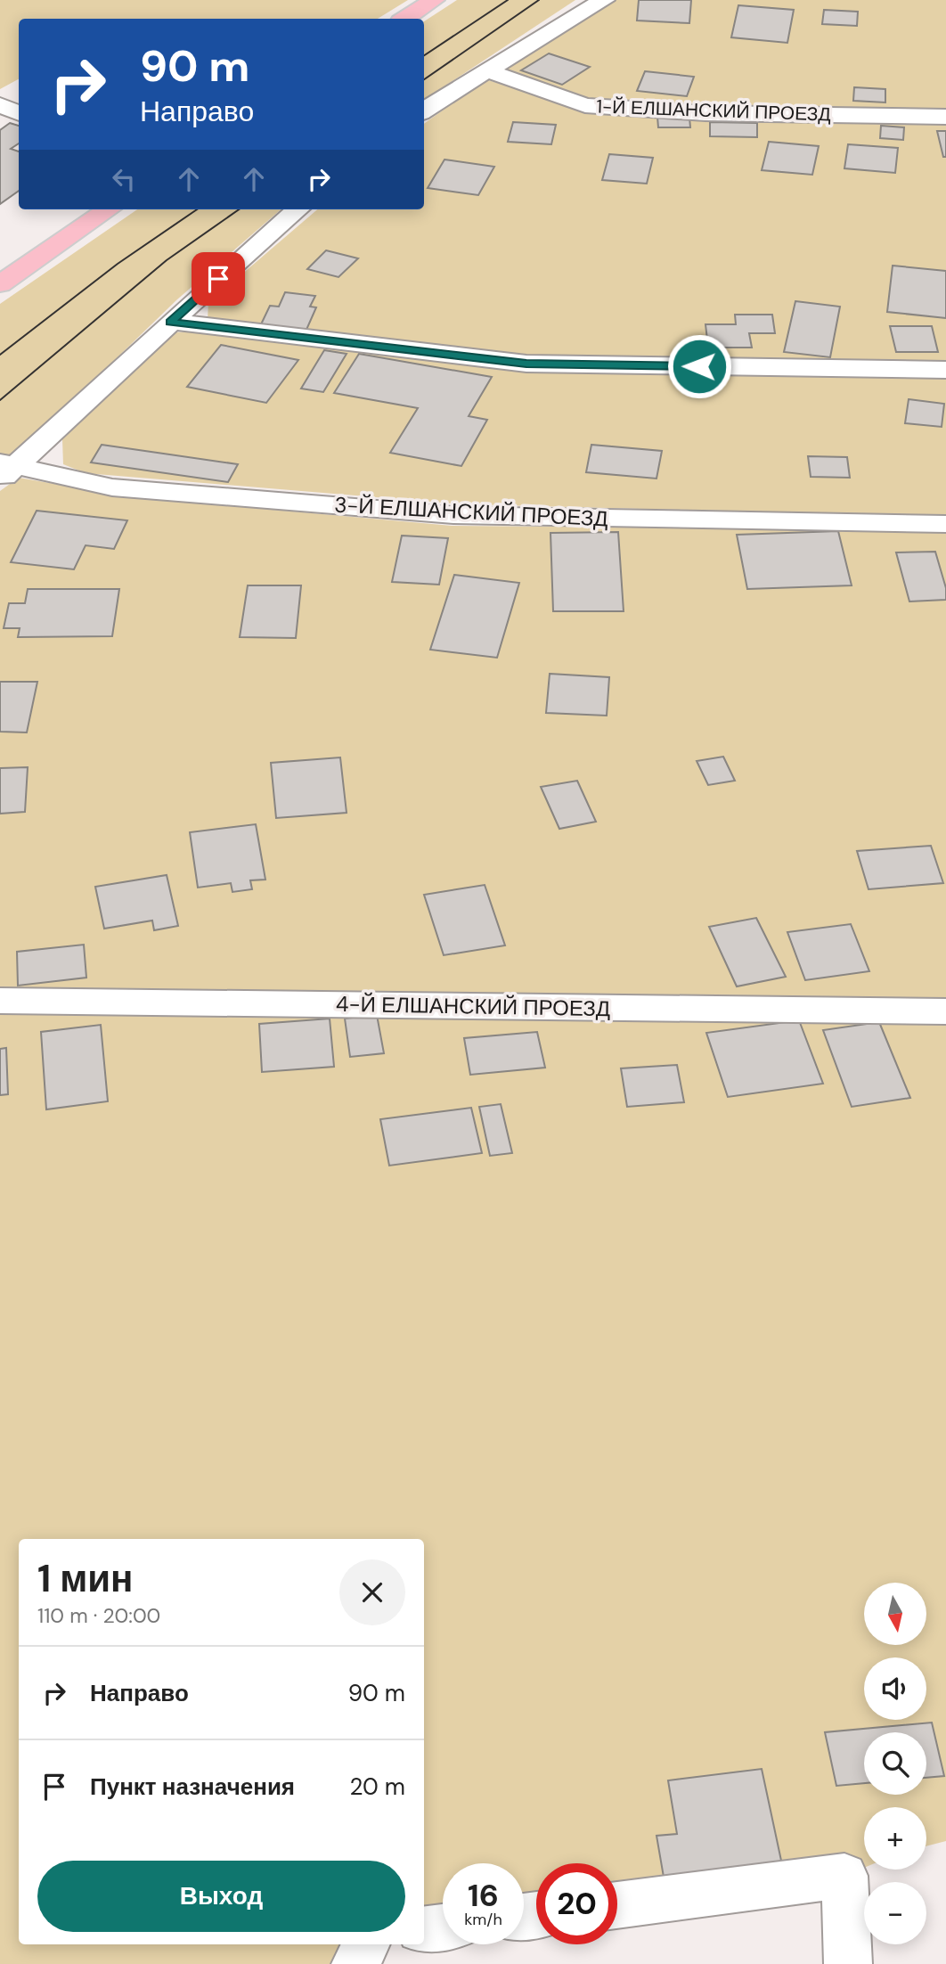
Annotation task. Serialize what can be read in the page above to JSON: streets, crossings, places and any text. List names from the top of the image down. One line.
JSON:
{"streets":{"street":["1-Й ЕЛШАНСКИЙ ПРОЕЗД","3-Й ЕЛШАНСКИЙ ПРОЕЗД","4-Й ЕЛШАНСКИЙ ПРОЕЗД"]},"north":"bottom","page":{"turn":["90 m","Направо"],"heading":["1 мин","110 m · 20:00"],"map_buttons":["+","−"],"list":[{"name":"Направо","value":"90 m"},{"name":"Пункт назначения","value":"20 m"}],"buttons":"Выход","speed":"16 km/h","limit":"20"}}
